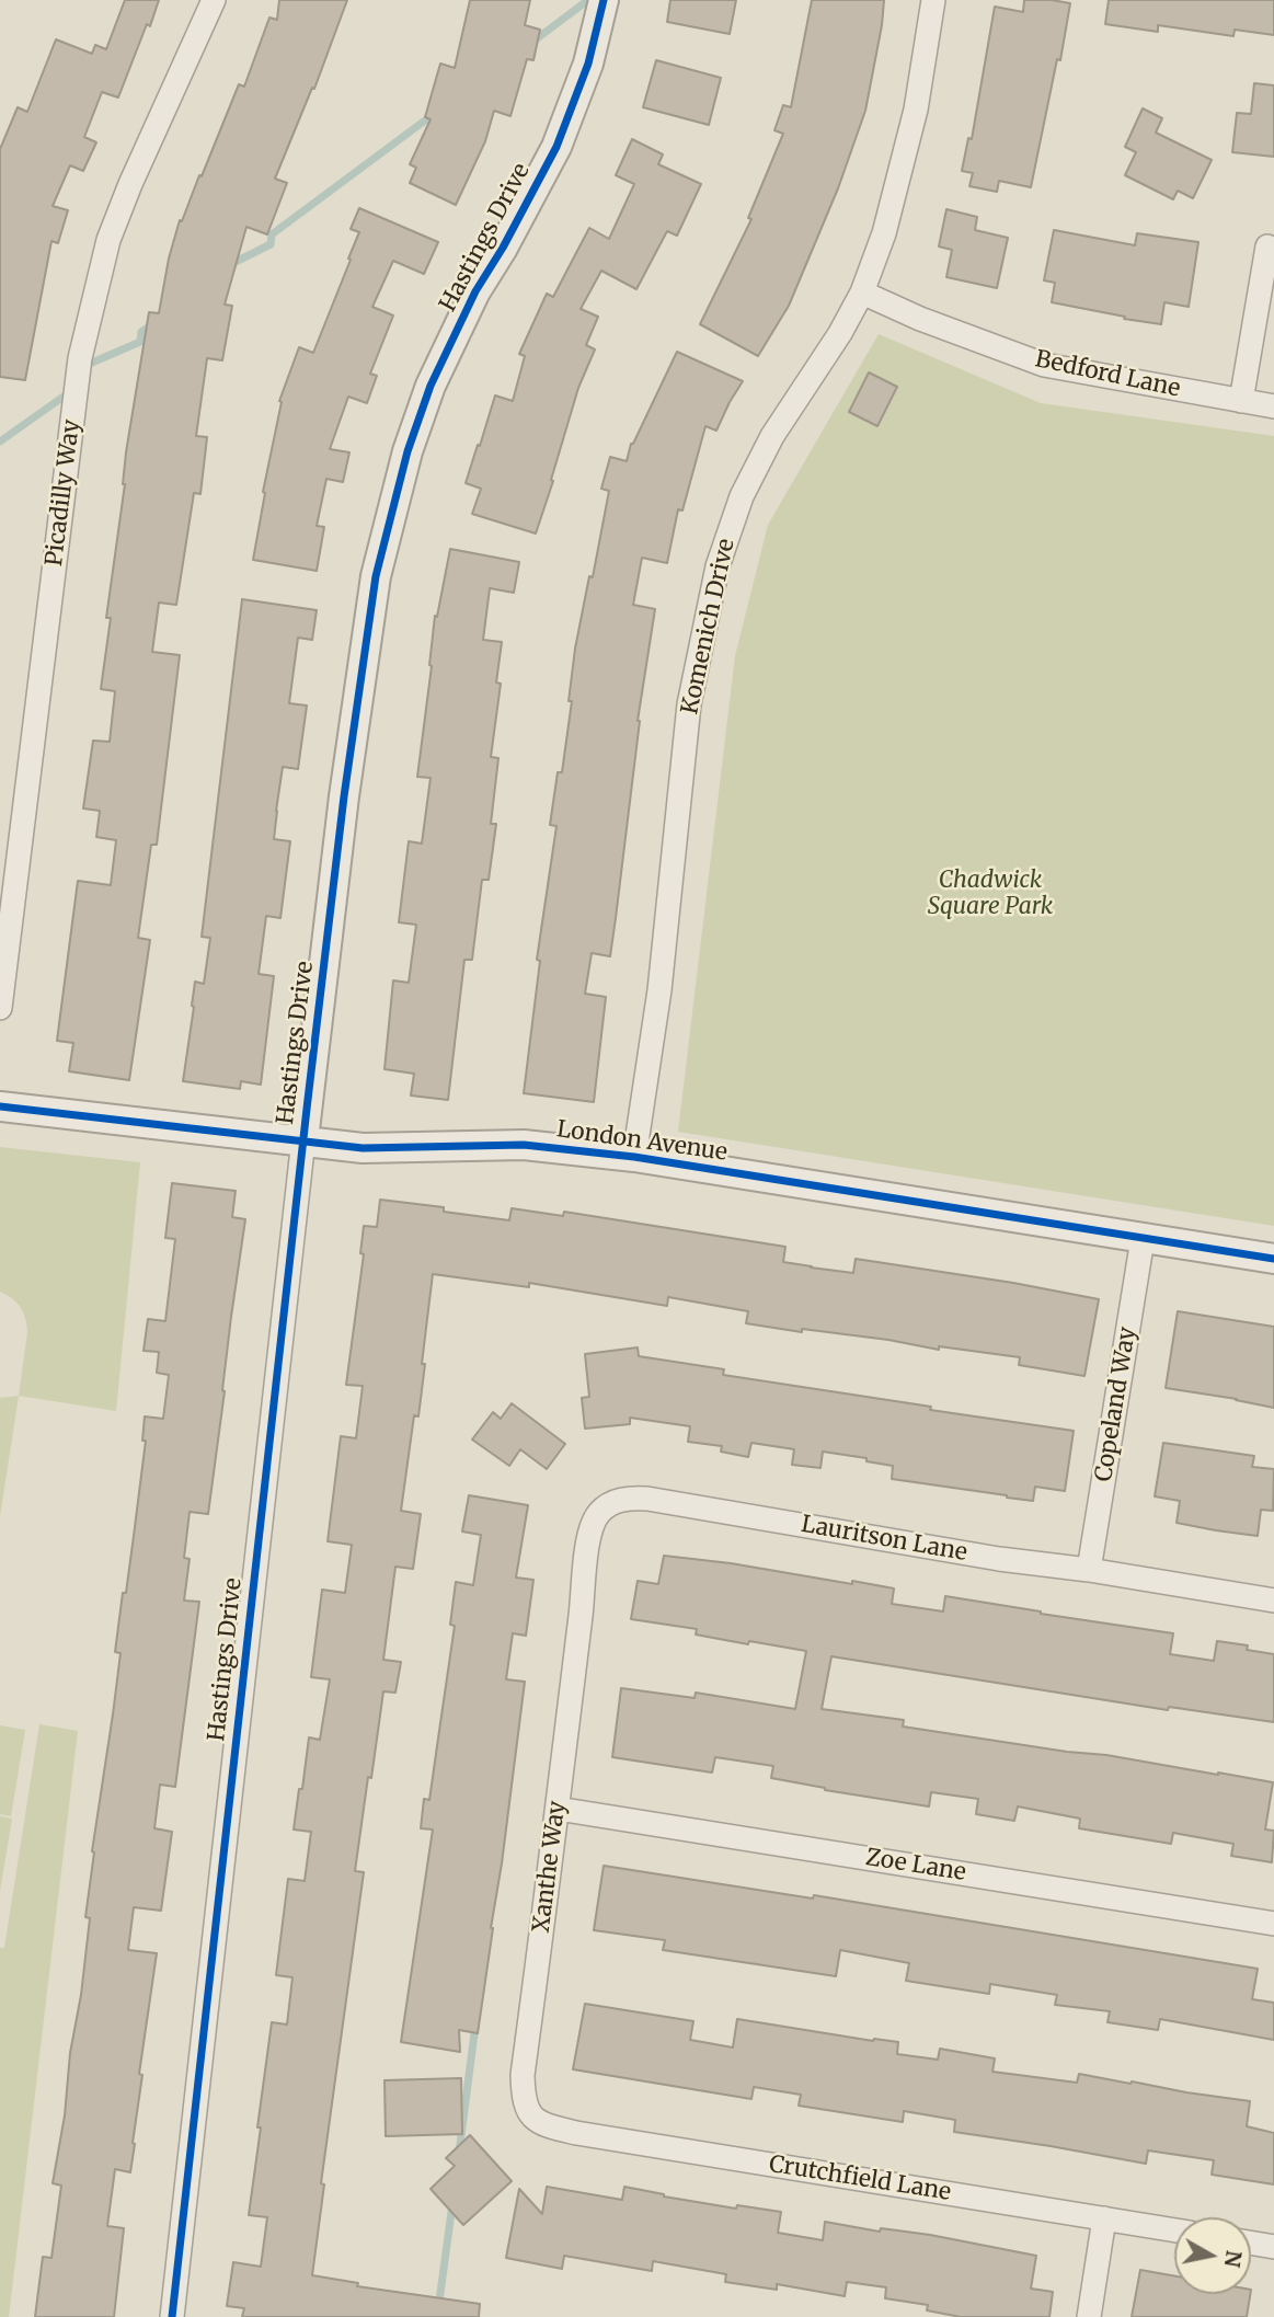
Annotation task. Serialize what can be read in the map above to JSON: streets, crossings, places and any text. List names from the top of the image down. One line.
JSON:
{"streets":{"street":["Hastings Drive","Bedford Lane","Picadilly Way","Komenich Drive","London Avenue","Copeland Way","Lauritson Lane","Zoe Lane","Xanthe Way","Crutchfield Lane"]},"crossings":[["Hastings Drive","London Avenue"],["Bedford Lane","Komenich Drive"],["Komenich Drive","London Avenue"],["London Avenue","Copeland Way"],["Copeland Way","Lauritson Lane"],["Lauritson Lane","Xanthe Way"],["Zoe Lane","Xanthe Way"],["Xanthe Way","Crutchfield Lane"]],"parks":["Chadwick Square Park"],"north":"right"}
